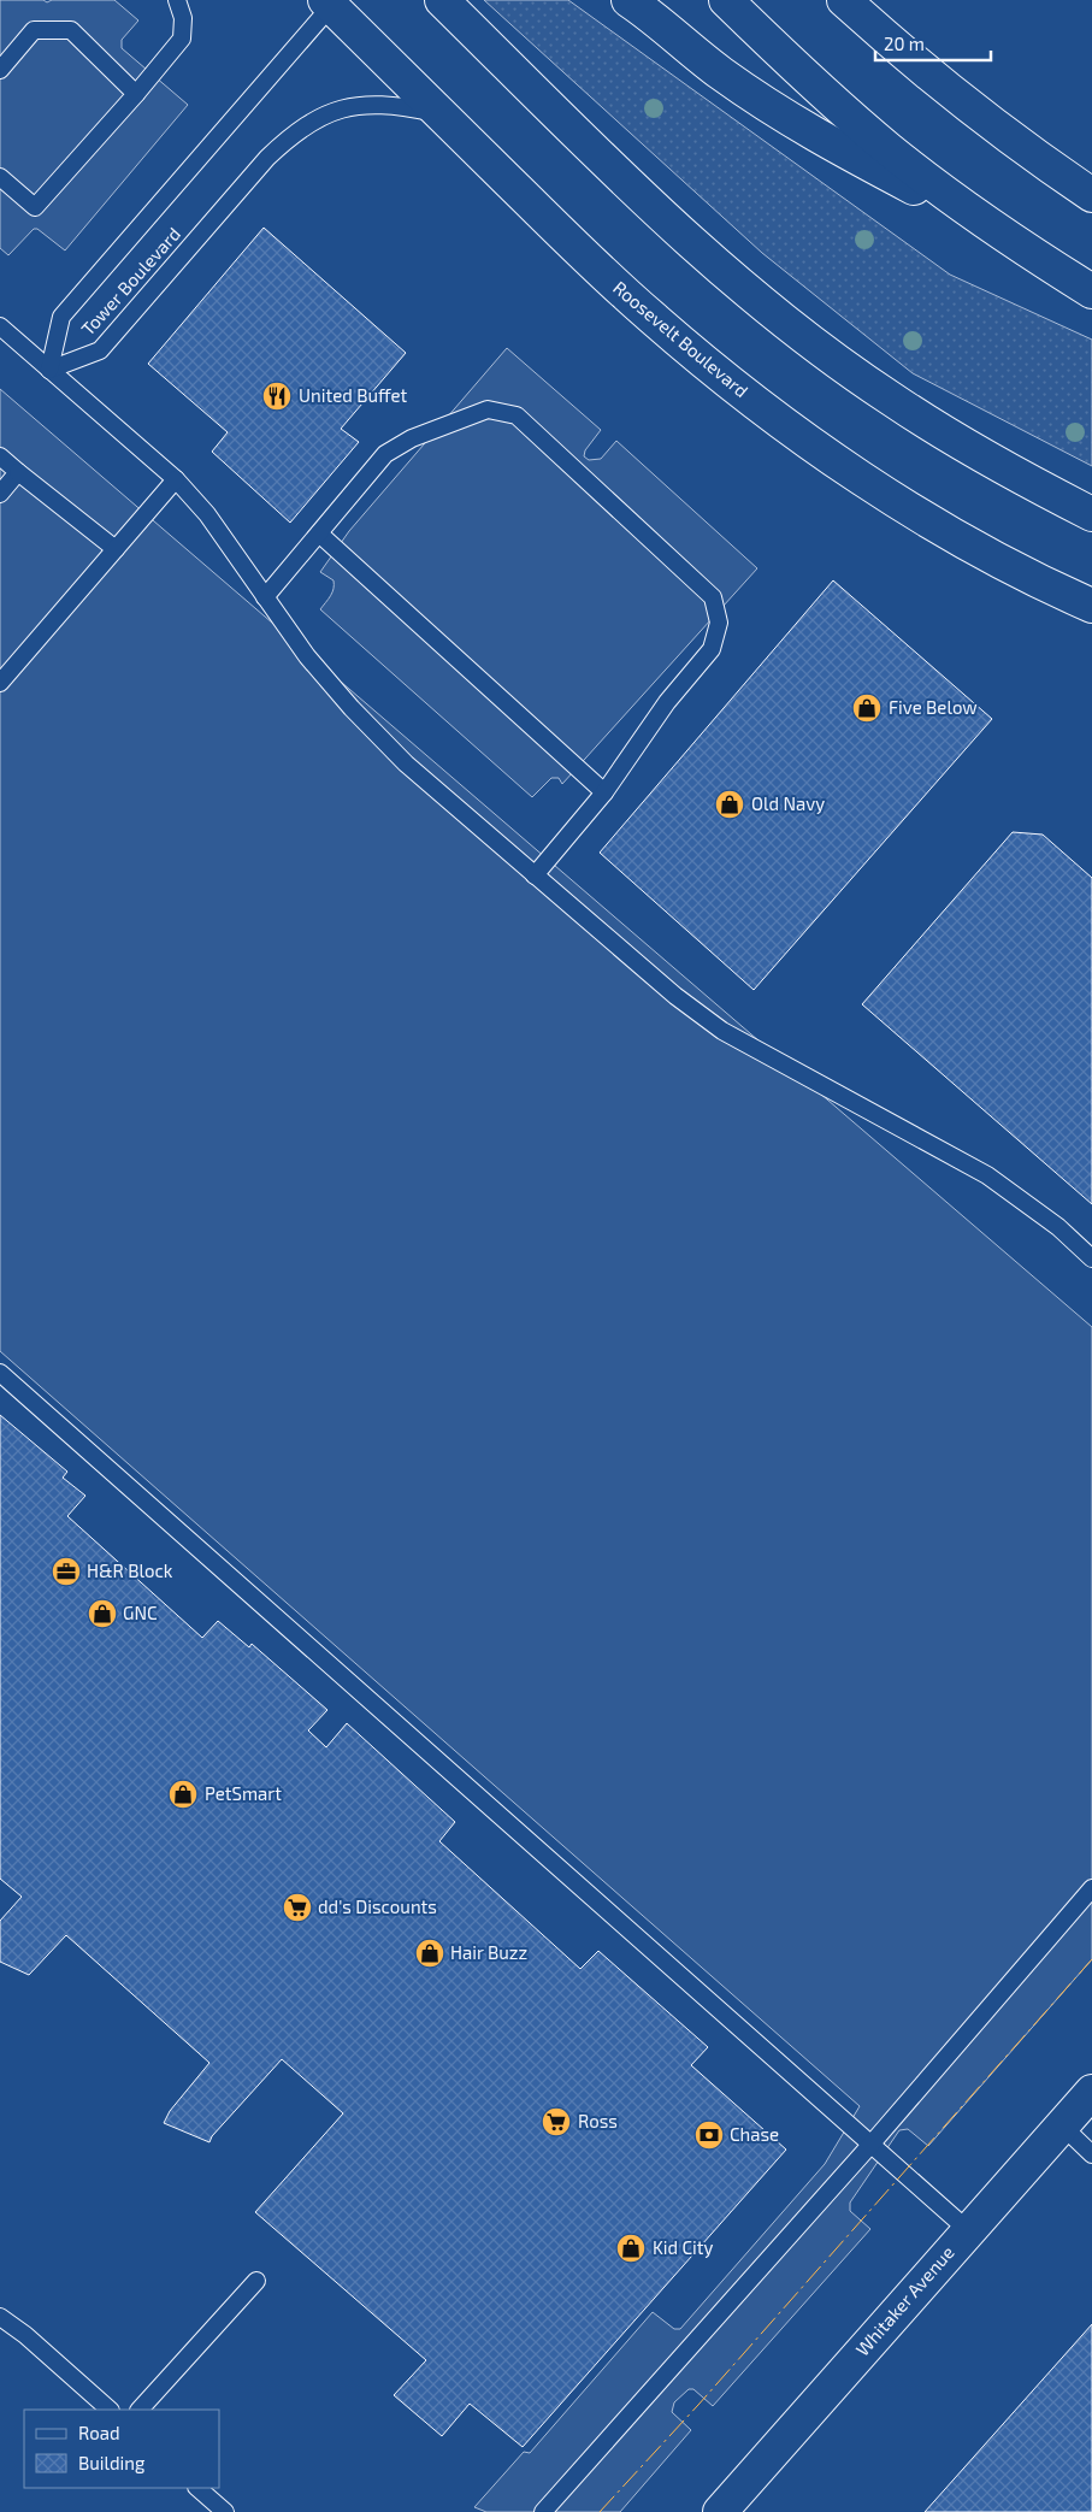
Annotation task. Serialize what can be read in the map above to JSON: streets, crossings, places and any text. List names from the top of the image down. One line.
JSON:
{"streets":{"main road":["Roosevelt Boulevard","Whitaker Avenue"],"lane":["Tower Boulevard"]},"crossings":[["Tower Boulevard","Roosevelt Boulevard"]],"places":{"restaurant":["United Buffet"],"shop":["Five Below","Old Navy","GNC","PetSmart","Hair Buzz","Kid City"],"office":["H&R Block"],"supermarket":["dd's Discounts","Ross"],"bank":["Chase"]},"legend":["Road","Building"],"scale_bar":"20 m"}
